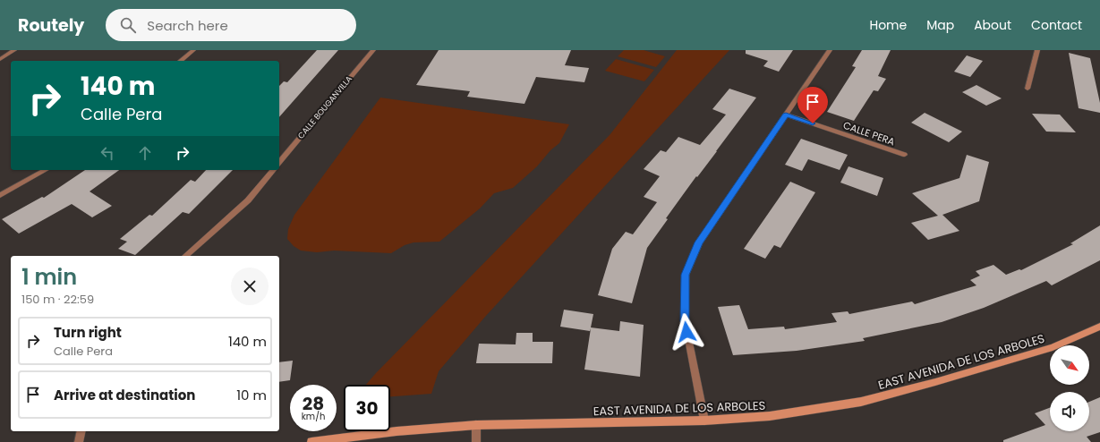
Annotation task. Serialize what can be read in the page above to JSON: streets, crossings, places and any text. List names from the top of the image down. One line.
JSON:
{"streets":{"main road":["EAST AVENIDA DE LOS ARBOLES"],"street":["CALLE BOUGANVILLA","CALLE PERA"]},"north":"bottom right","page":{"header":"Routely","search":"Search here","nav":["Home","Map","About","Contact"],"turn":["140 m","Calle Pera"],"heading":["1 min","150 m · 22:59"],"list":[{"name":"Turn right","note":"Calle Pera","value":"140 m"},{"name":"Arrive at destination","value":"10 m"}],"speed":"28 km/h","limit":"30"}}
